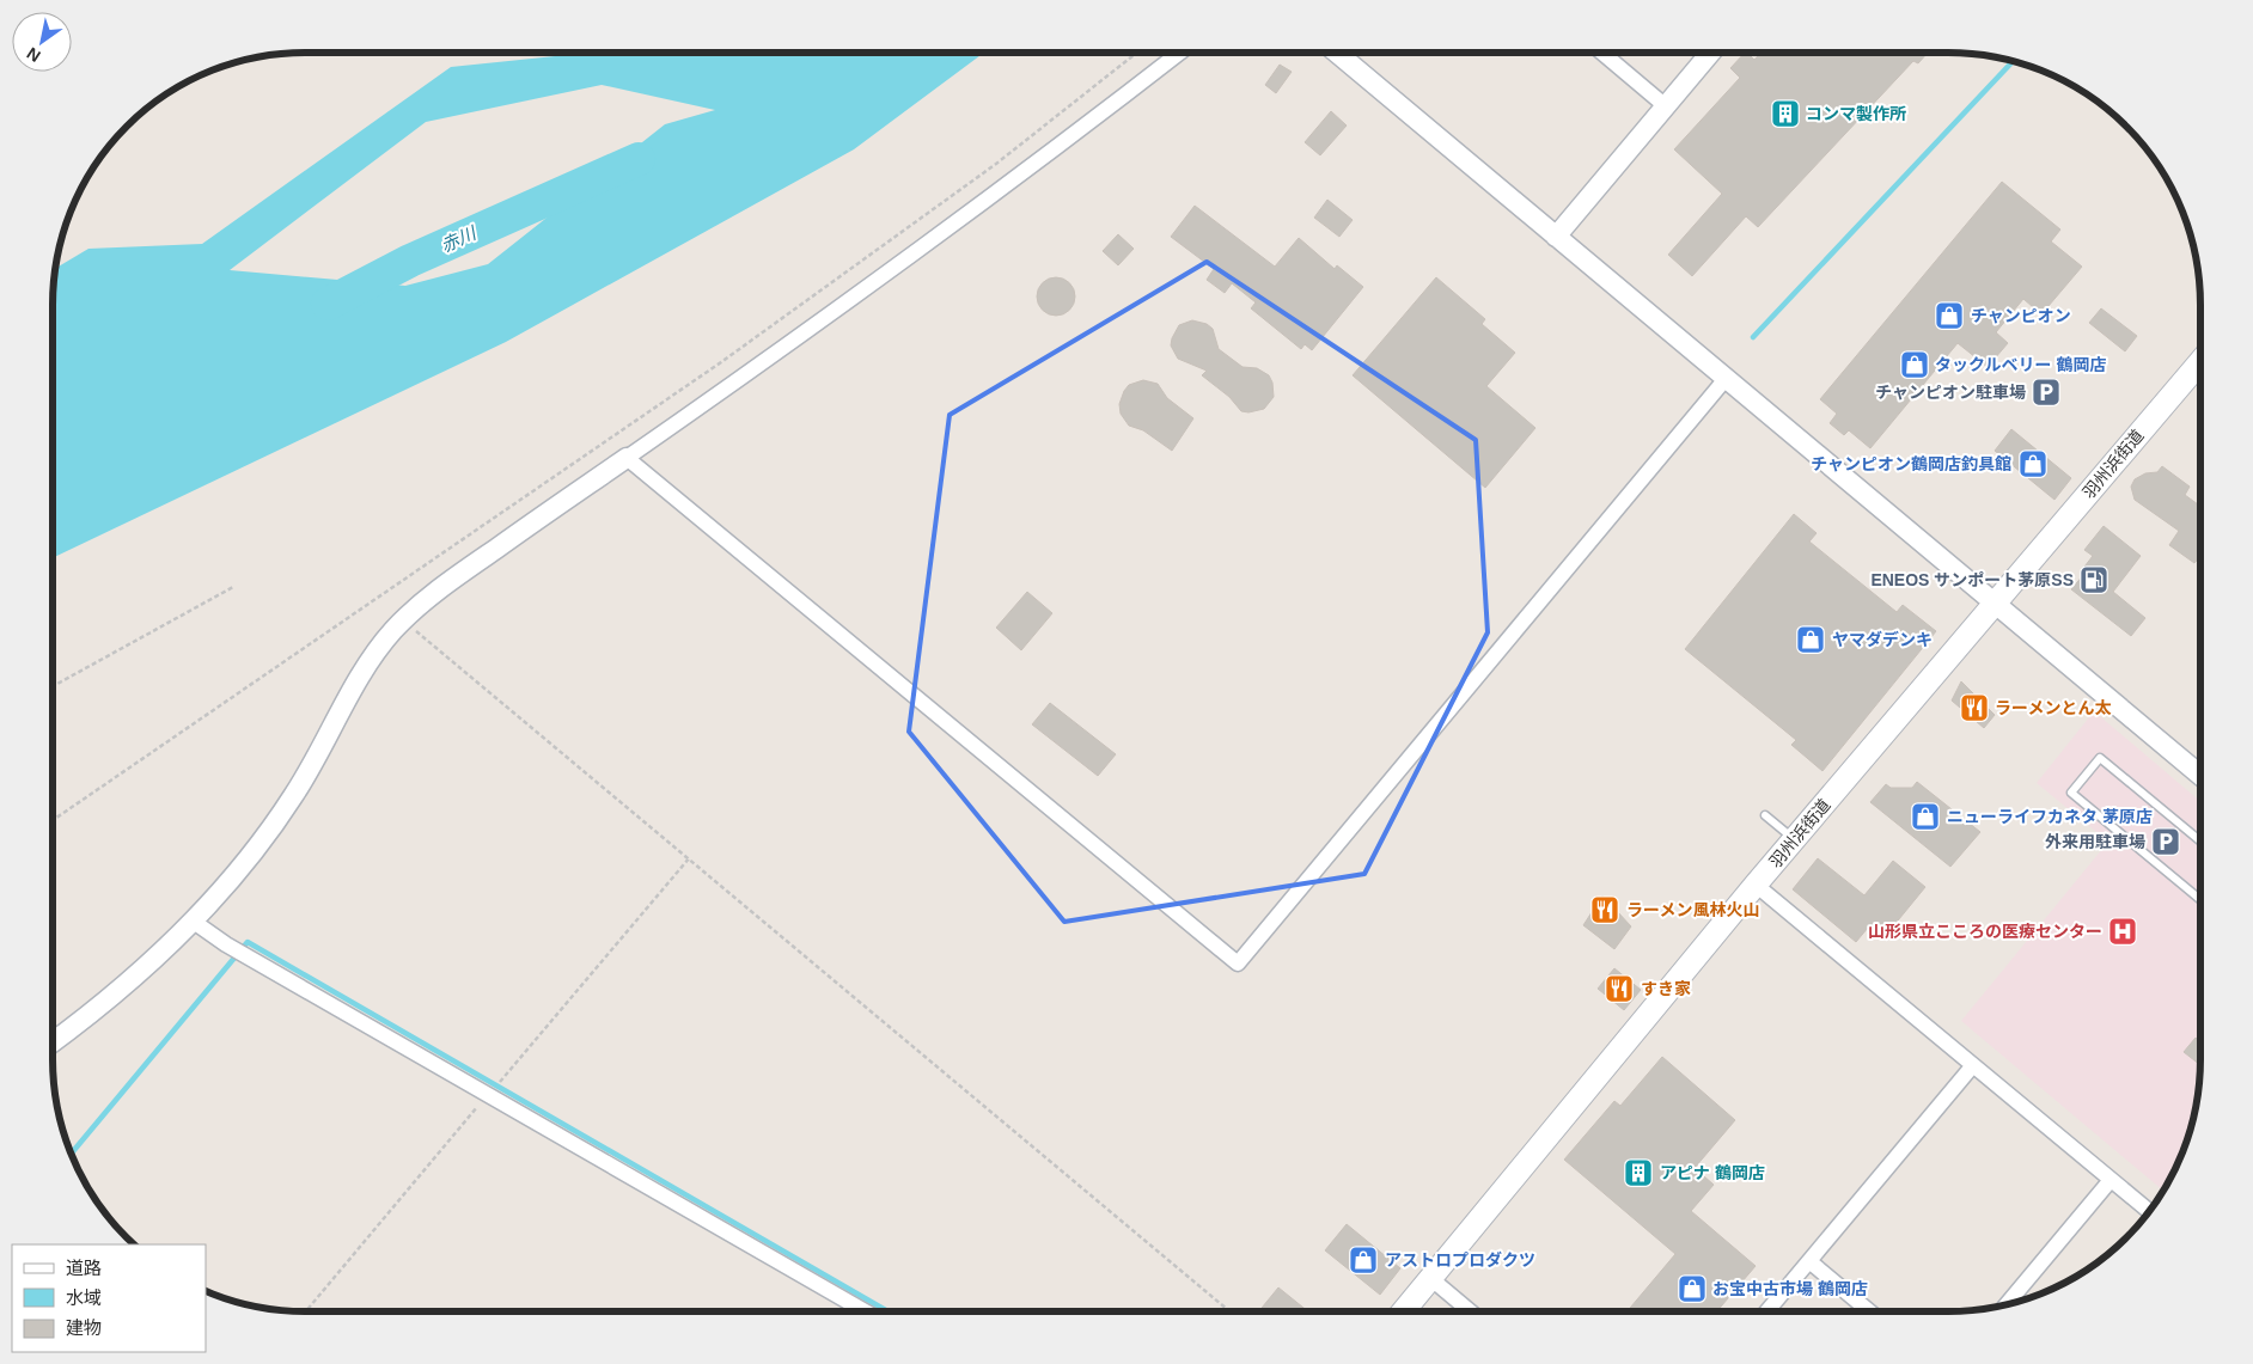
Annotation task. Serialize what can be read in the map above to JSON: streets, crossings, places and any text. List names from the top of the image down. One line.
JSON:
{"streets":{"main road":["羽州浜街道"]},"water":["赤川"],"places":{"building":["コンマ製作所","アピナ 鶴岡店"],"shop":["チャンピオン","タックルベリー 鶴岡店","チャンピオン鶴岡店釣具館","ヤマダデンキ","ニューライフカネタ 茅原店","アストロプロダクツ","お宝中古市場 鶴岡店"],"parking":["チャンピオン駐車場","外来用駐車場"],"fuel station":["ENEOS サンポート茅原SS"],"restaurant":["ラーメンとん太","ラーメン風林火山","すき家"],"hospital":["山形県立こころの医療センター"]},"legend":["道路","水域","建物"],"north":"bottom left"}
